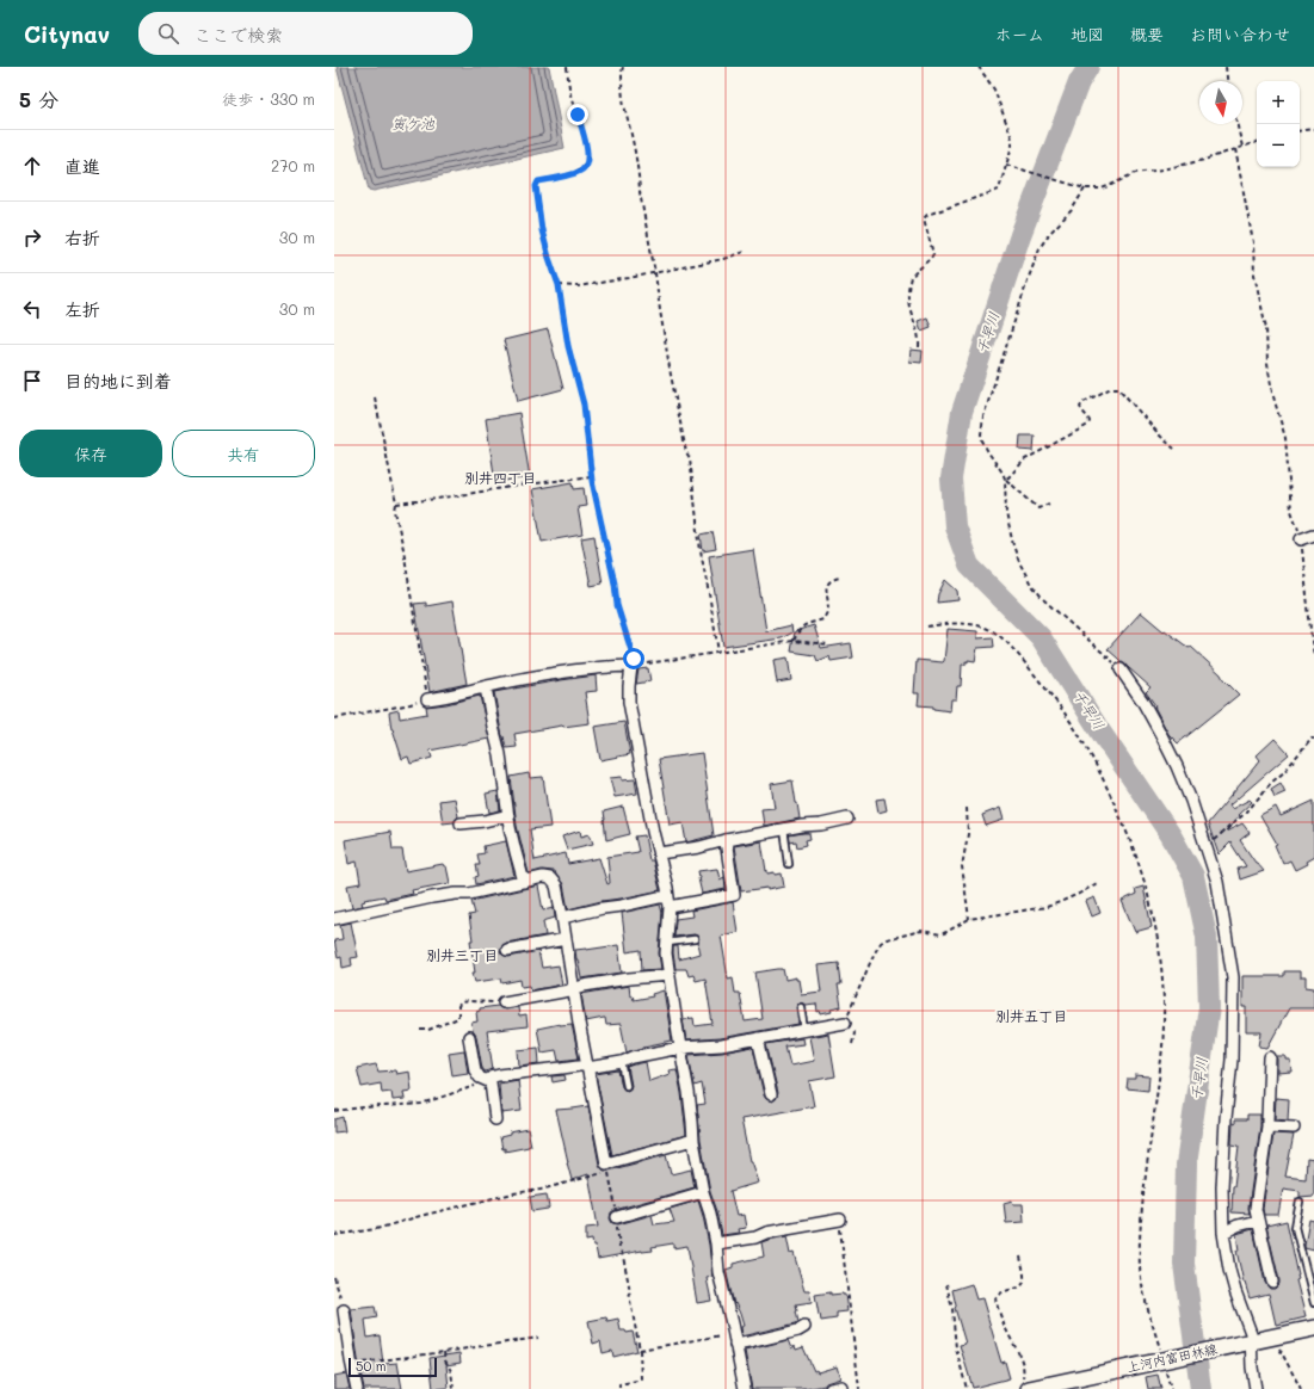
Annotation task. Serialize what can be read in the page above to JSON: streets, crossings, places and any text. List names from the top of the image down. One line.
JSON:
{"streets":{"main road":["上河内富田林線"]},"districts":["別井四丁目","別井三丁目","別井五丁目"],"water":["寅ケ池","千早川"],"scale_bar":"50 m","north":"bottom","page":{"header":"Citynav","search":"ここで検索","nav":["ホーム","地図","概要","お問い合わせ"],"heading":["5 分","徒歩 · 330 m"],"map_buttons":["+","−"],"list":[["直進","270 m"],["右折","30 m"],["左折","30 m"],"目的地に到着"],"buttons":["保存","共有"],"scale":"50 m"}}
